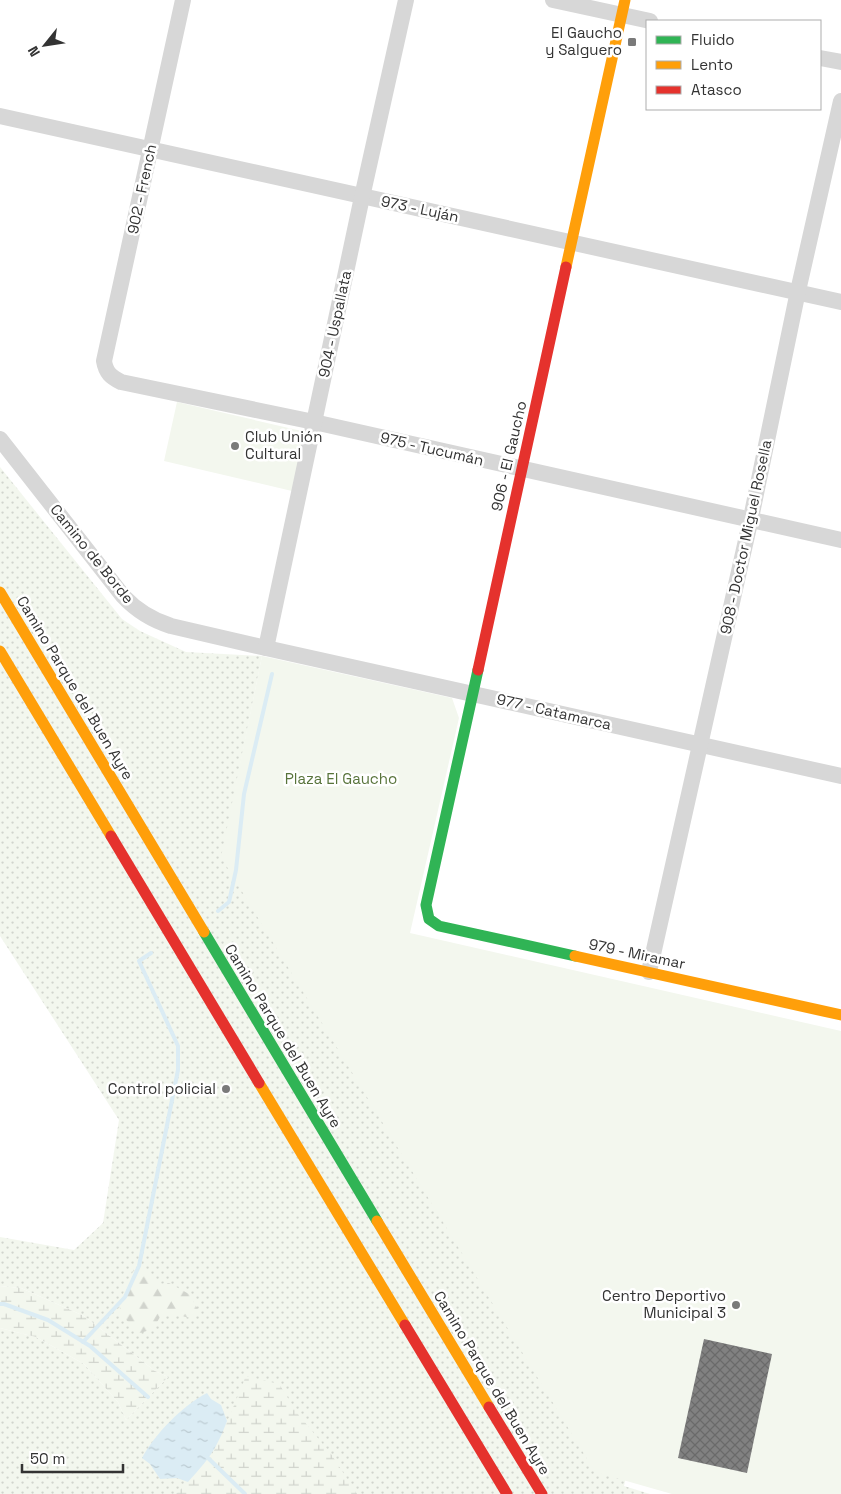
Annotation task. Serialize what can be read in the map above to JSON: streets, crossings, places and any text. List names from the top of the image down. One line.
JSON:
{"streets":{"main road":["906 - El Gaucho","Camino Parque del Buen Ayre","979 - Miramar"],"street":["902 - French","973 - Luján","904 - Uspallata","975 - Tucumán","908 - Doctor Miguel Rosella","Camino de Borde","977 - Catamarca"]},"crossings":[["902 - French","973 - Luján"],["902 - French","975 - Tucumán"],["973 - Luján","904 - Uspallata"],["973 - Luján","906 - El Gaucho"],["973 - Luján","908 - Doctor Miguel Rosella"],["904 - Uspallata","975 - Tucumán"],["904 - Uspallata","Camino de Borde"],["904 - Uspallata","977 - Catamarca"],["975 - Tucumán","906 - El Gaucho"],["975 - Tucumán","908 - Doctor Miguel Rosella"],["906 - El Gaucho","977 - Catamarca"],["906 - El Gaucho","979 - Miramar"],["908 - Doctor Miguel Rosella","977 - Catamarca"],["908 - Doctor Miguel Rosella","979 - Miramar"],["Camino de Borde","977 - Catamarca"]],"parks":["Plaza El Gaucho"],"places":{"transit":["El Gaucho y Salguero"],"other":["Club Unión Cultural","Control policial","Centro Deportivo Municipal 3"]},"legend":["Fluido","Lento","Atasco"],"scale_bar":"50 m","north":"bottom left"}
